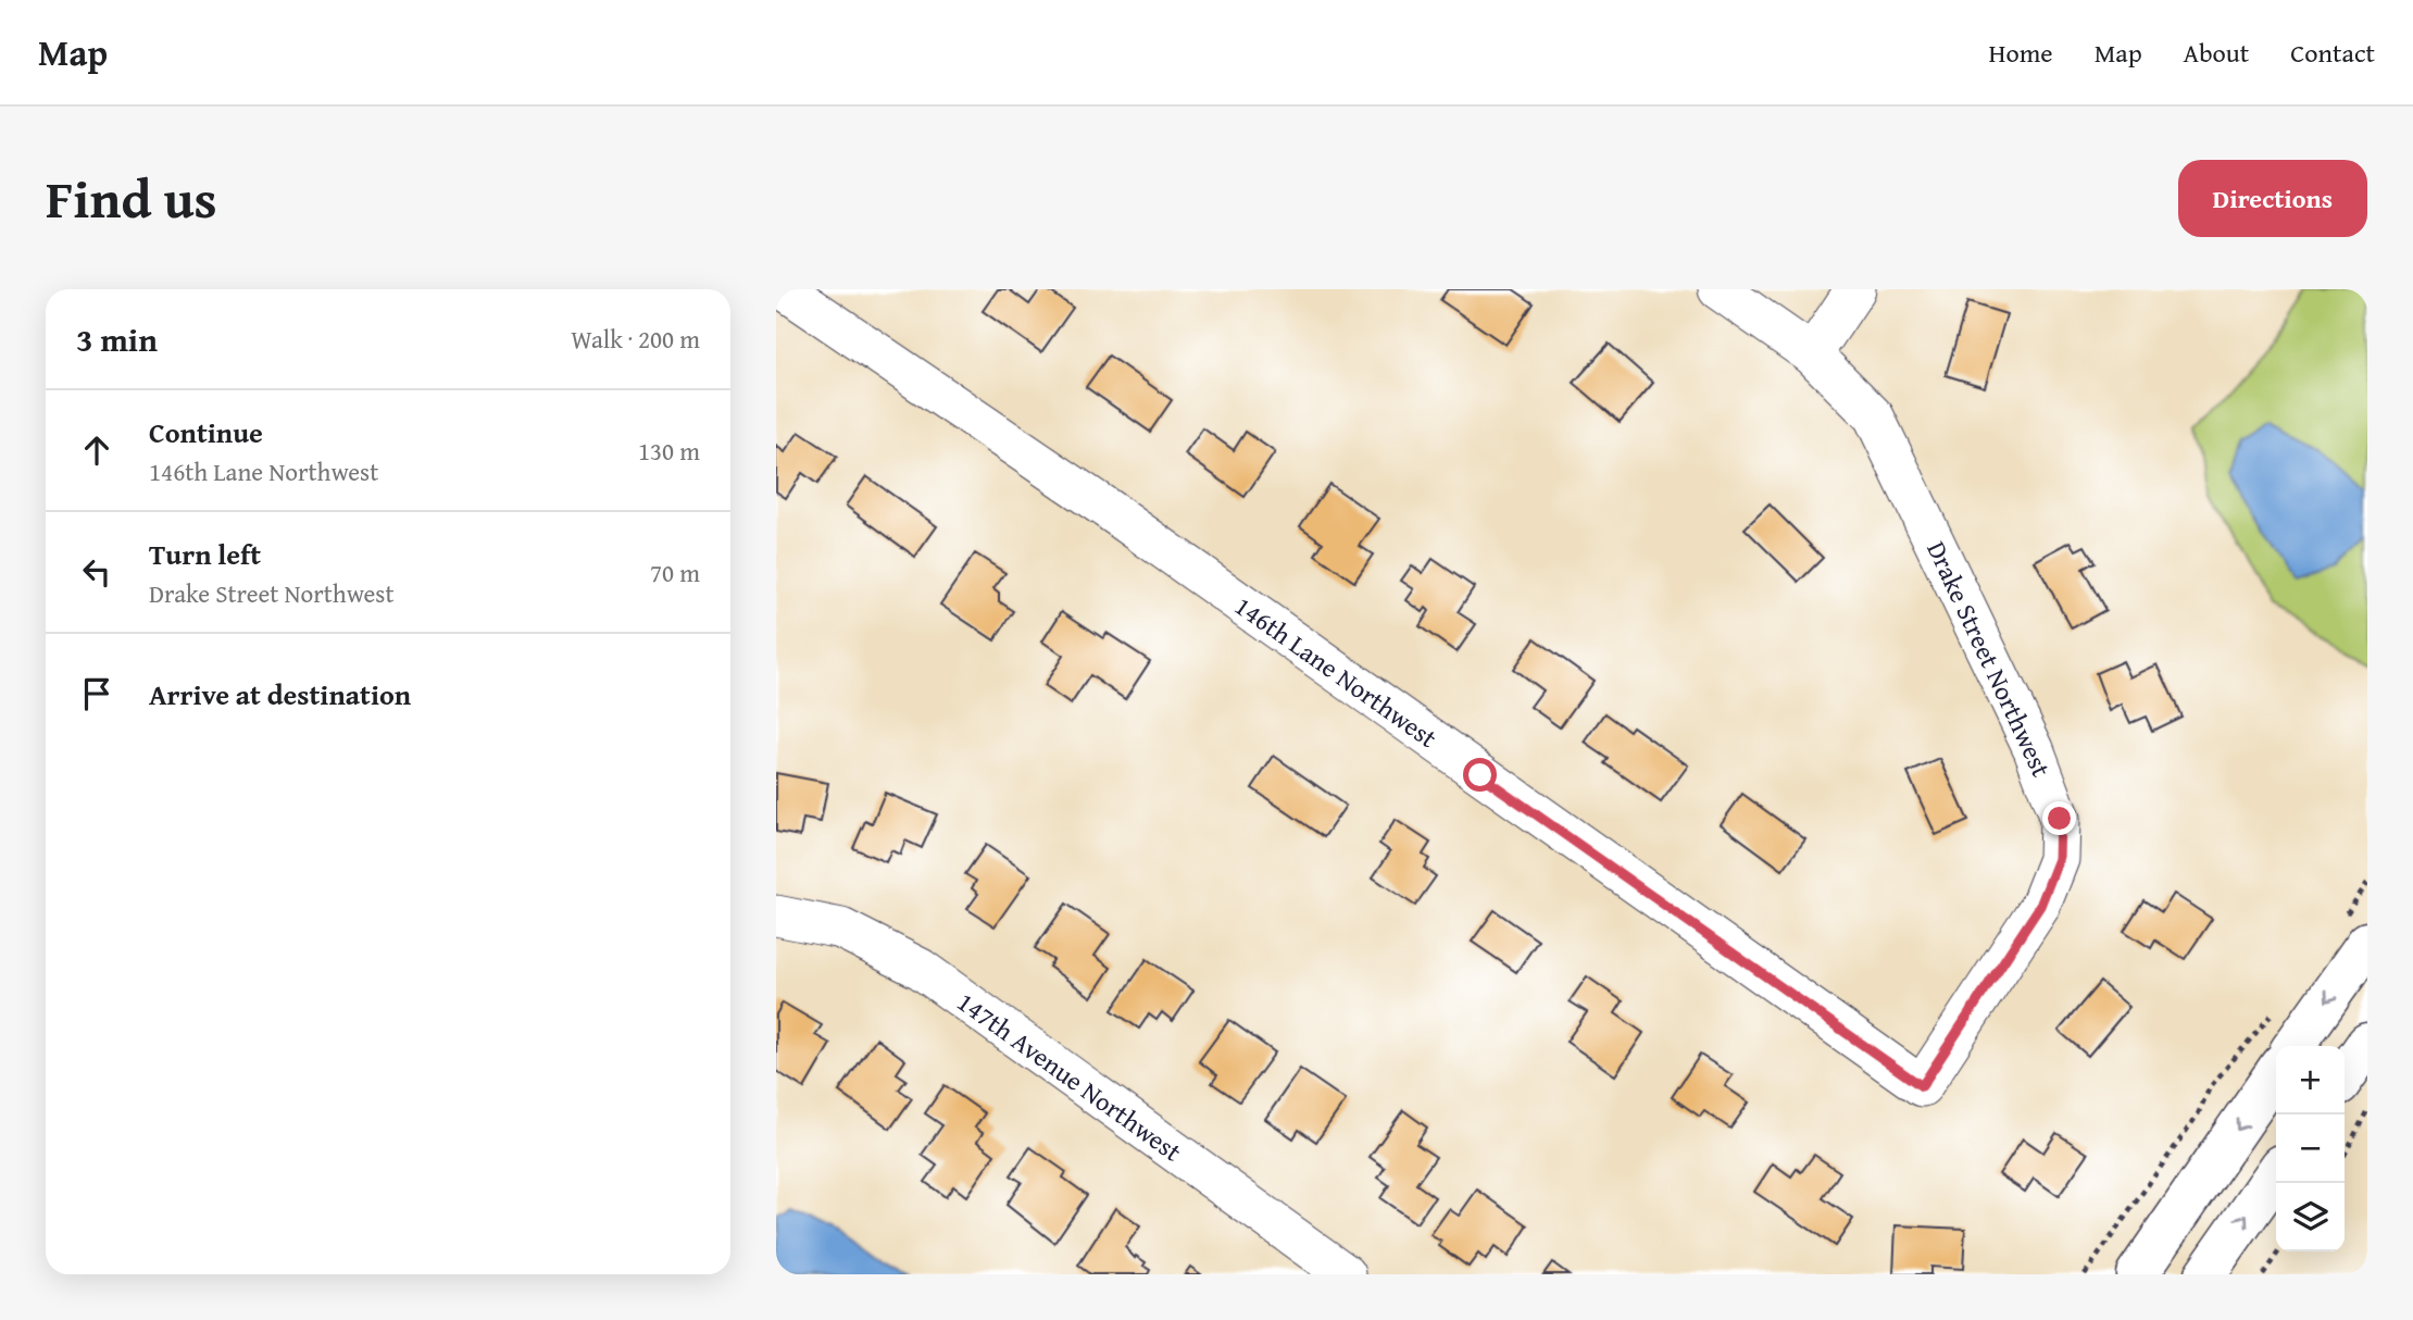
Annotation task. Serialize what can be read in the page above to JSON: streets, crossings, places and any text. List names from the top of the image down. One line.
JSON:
{"streets":{"street":["Drake Street Northwest","146th Lane Northwest","147th Avenue Northwest"]},"crossings":[["Drake Street Northwest","146th Lane Northwest"]],"page":{"header":"Map","nav":["Home","Map","About","Contact"],"title":"Find us","buttons":"Directions","heading":["3 min","Walk · 200 m"],"list":[["Continue","146th Lane Northwest","130 m"],["Turn left","Drake Street Northwest","70 m"],"Arrive at destination"],"map_buttons":["+","−"]}}
